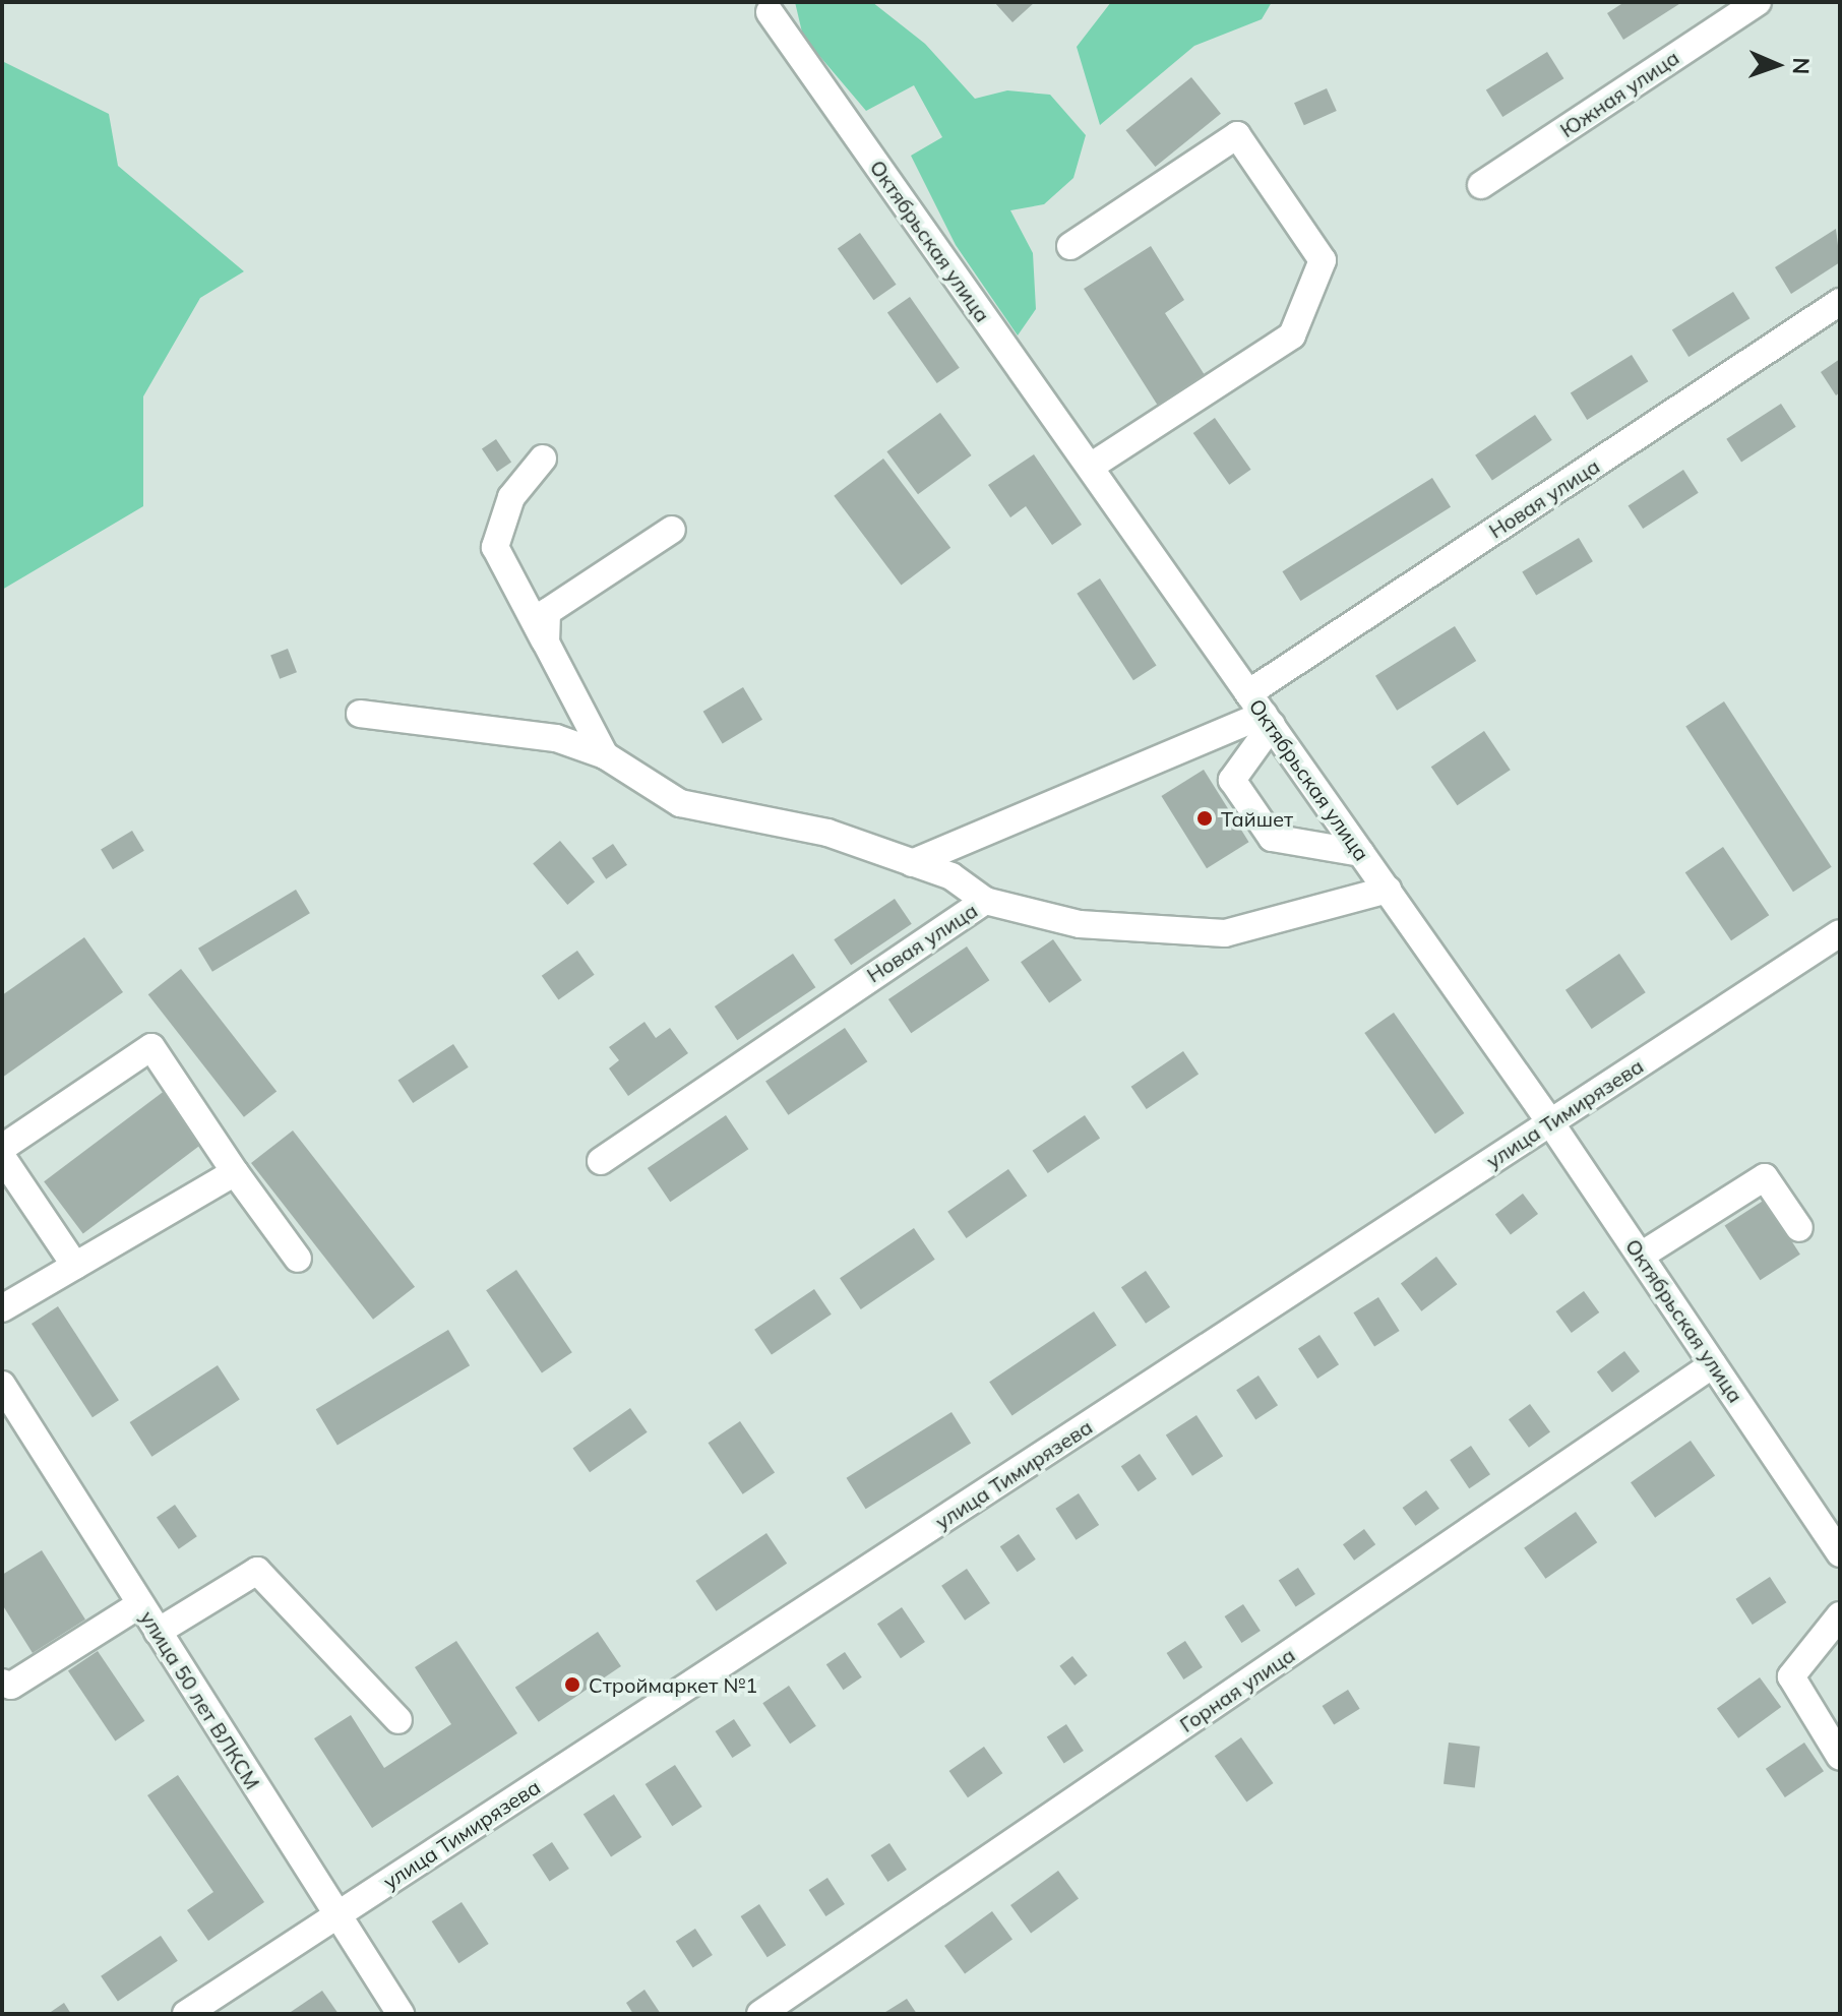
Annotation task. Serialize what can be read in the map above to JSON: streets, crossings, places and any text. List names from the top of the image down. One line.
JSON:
{"streets":{"street":["Южная улица","Октябрьская улица","Новая улица","улица Тимирязева","Горная улица","улица 50 лет ВЛКСМ"]},"crossings":[["Октябрьская улица","Новая улица"],["Октябрьская улица","улица Тимирязева"],["Октябрьская улица","Горная улица"],["улица Тимирязева","улица 50 лет ВЛКСМ"]],"places":["Тайшет","Строймаркет №1"],"north":"right"}
